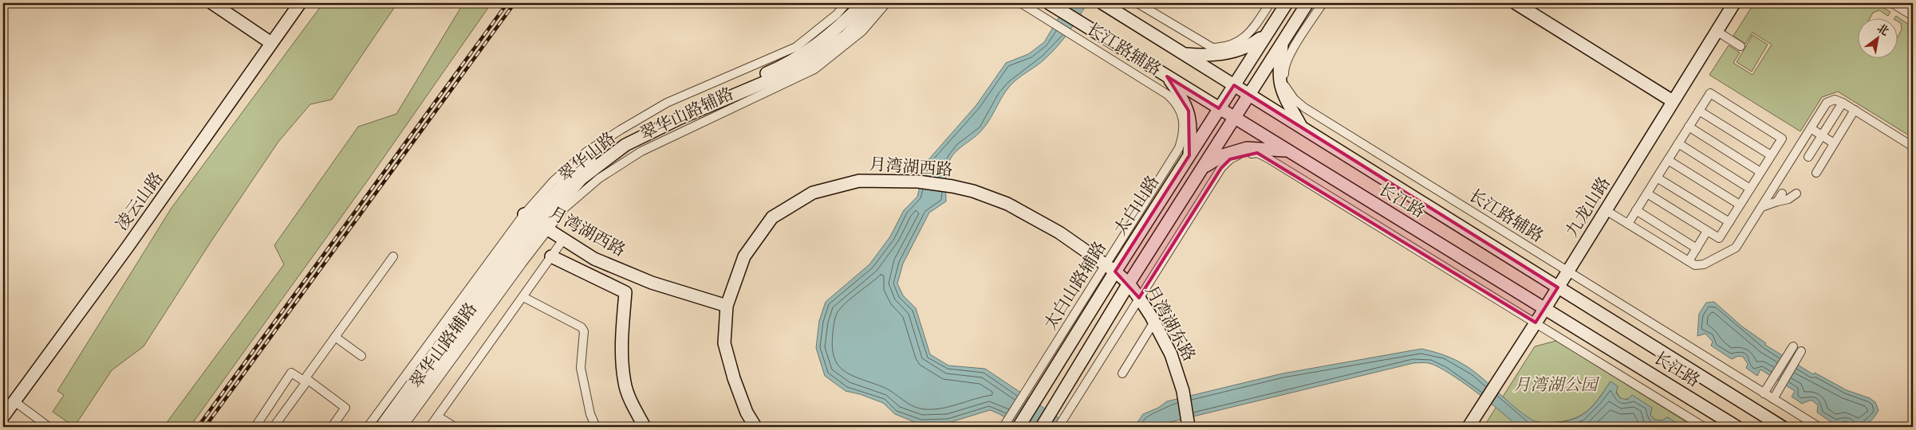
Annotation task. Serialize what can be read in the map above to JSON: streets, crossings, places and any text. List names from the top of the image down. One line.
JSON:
{"streets":{"main road":["翠华山路","月湾湖西路","长江路","凌云山路","太白山路","九龙山路","月湾湖东路"],"street":["长江路辅路","翠华山路辅路","太白山路辅路"]},"crossings":[["长江路辅路","九龙山路"],["长江路辅路","太白山路辅路"],["翠华山路辅路","翠华山路"],["翠华山路辅路","月湾湖西路"],["翠华山路","月湾湖西路"],["月湾湖西路","太白山路"],["月湾湖西路","太白山路辅路"],["月湾湖西路","月湾湖东路"],["长江路","太白山路"],["长江路","九龙山路"],["太白山路","太白山路辅路"]],"parks":["月湾湖公园"],"north":"top right"}
